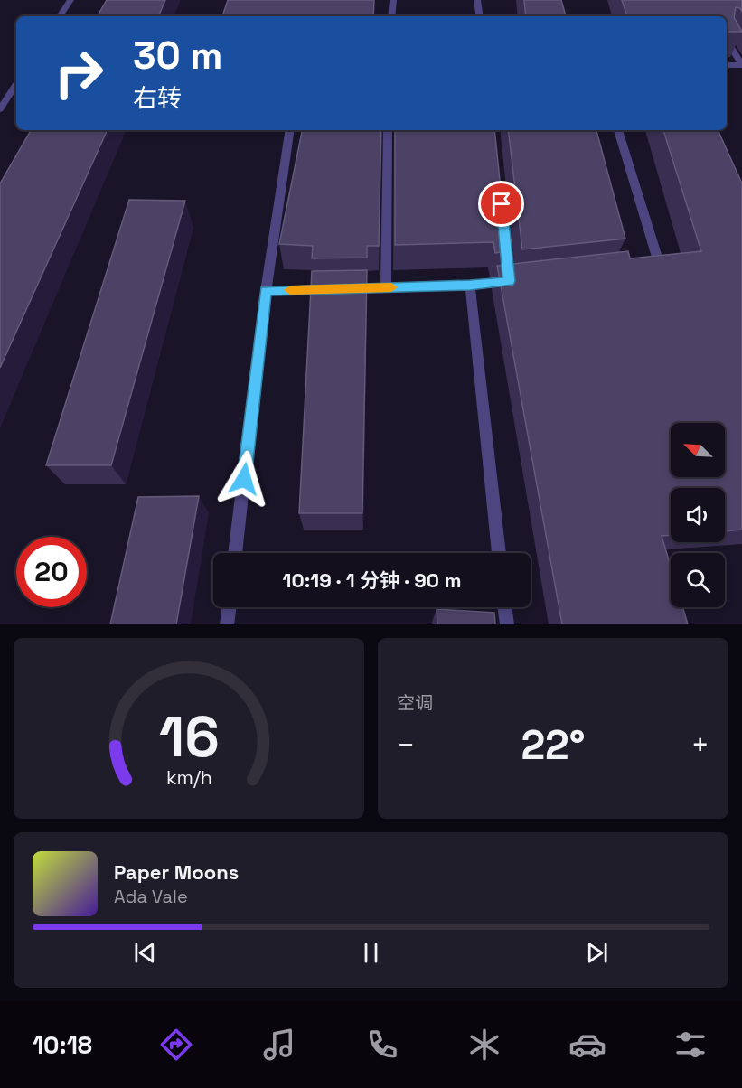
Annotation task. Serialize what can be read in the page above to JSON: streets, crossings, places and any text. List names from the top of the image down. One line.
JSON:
{"north":"top left","page":{"turn":["30 m","右转"],"limit":"20","trip":"10:19 · 1 分钟 · 90 m","tile":"空调","heat":["−","22°","+"],"song":["Paper Moons","Ada Vale"],"tabs":"10:18","gauge":["16","km/h"]}}
